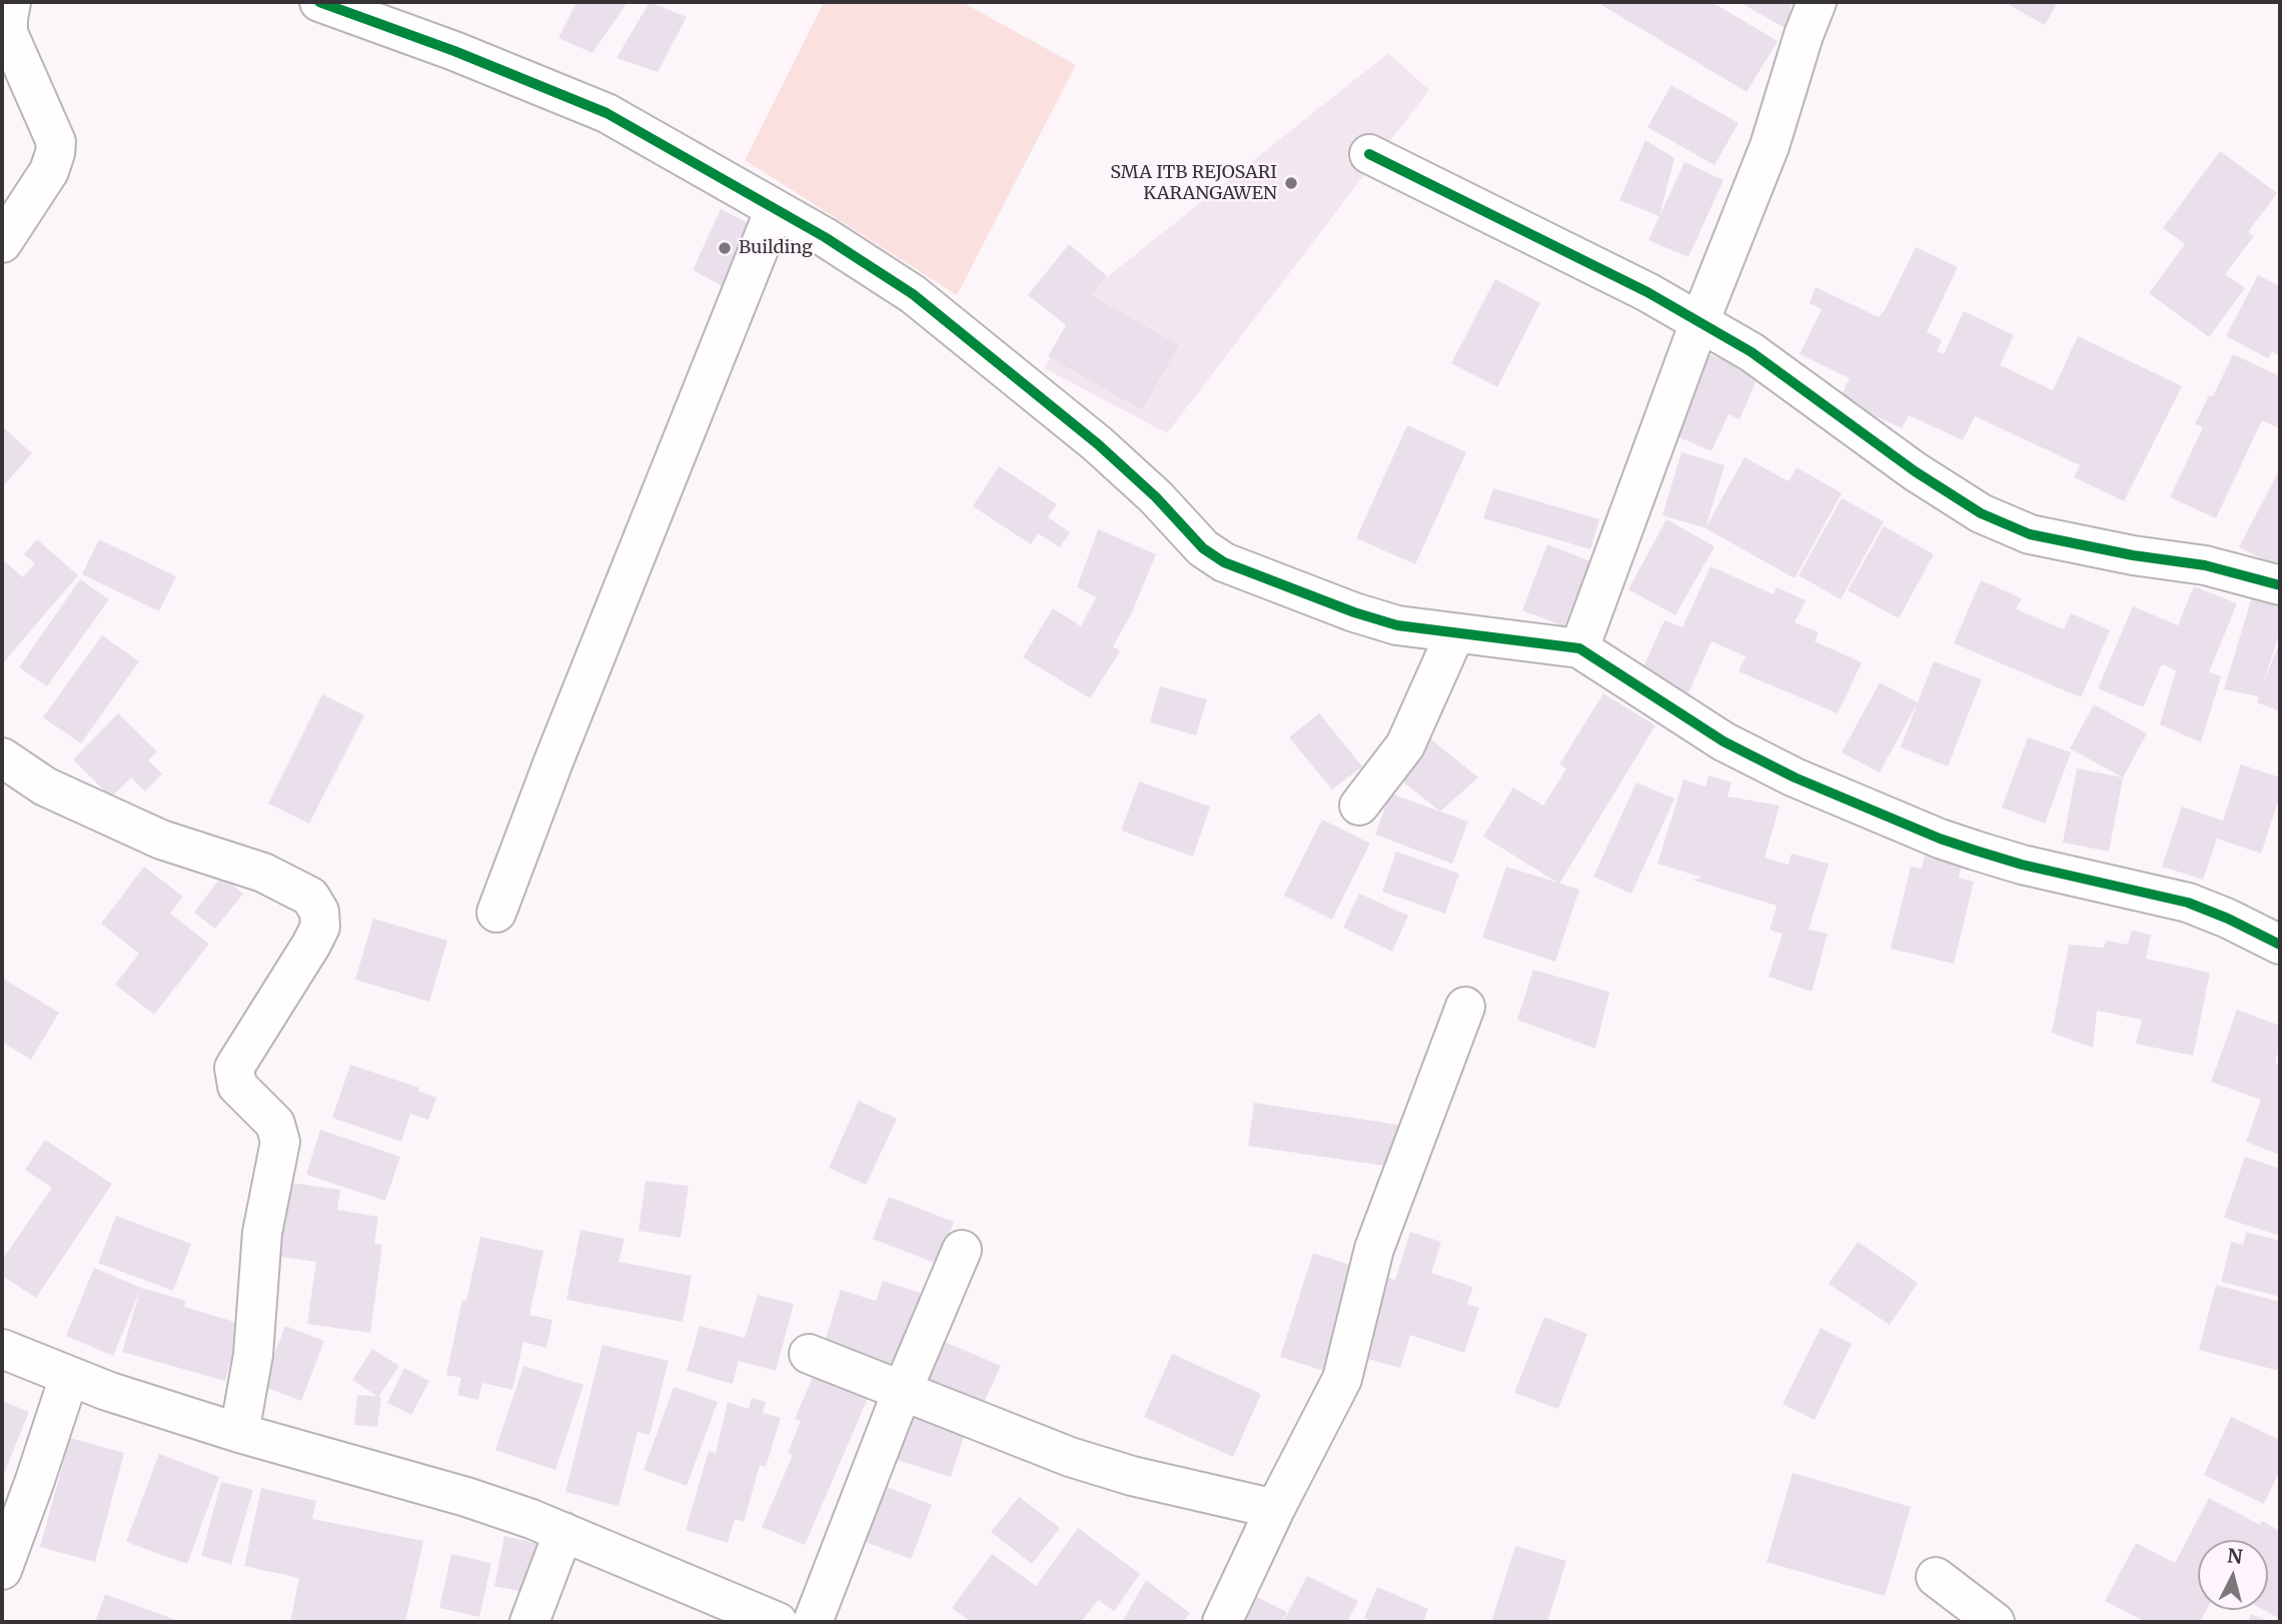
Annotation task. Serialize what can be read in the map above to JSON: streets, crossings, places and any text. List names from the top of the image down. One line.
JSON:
{"places":["SMA ITB REJOSARI KARANGAWEN","Building"],"north":"top"}
